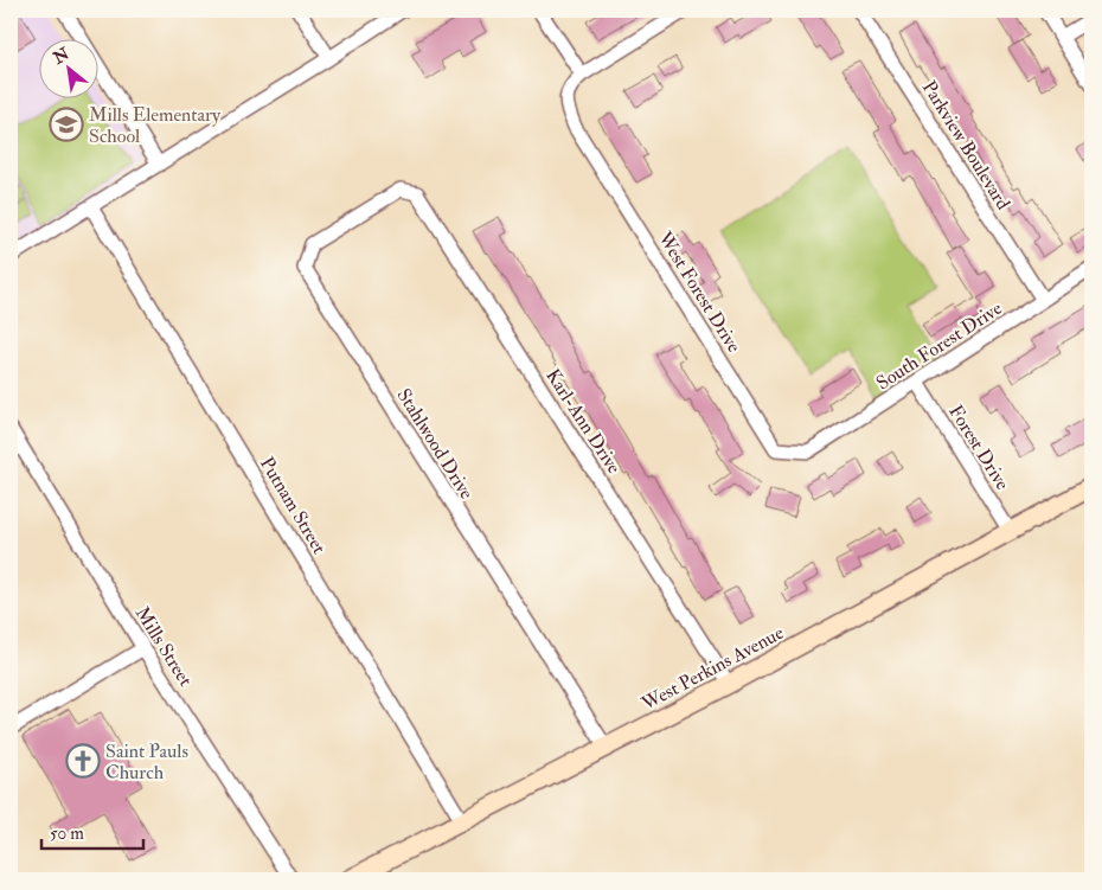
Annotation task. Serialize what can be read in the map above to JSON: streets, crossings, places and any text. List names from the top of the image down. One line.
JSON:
{"streets":{"main road":["West Perkins Avenue"],"street":["Parkview Boulevard","West Forest Drive","South Forest Drive","Karl-Ann Drive","Stahlwood Drive","Forest Drive","Putnam Street","Mills Street"]},"crossings":[["Parkview Boulevard","South Forest Drive"],["West Forest Drive","South Forest Drive"],["South Forest Drive","Forest Drive"],["Karl-Ann Drive","Stahlwood Drive"],["Karl-Ann Drive","West Perkins Avenue"],["Stahlwood Drive","West Perkins Avenue"],["Forest Drive","West Perkins Avenue"],["Putnam Street","West Perkins Avenue"]],"places":{"school or university":["Mills Elementary School"],"church":["Saint Pauls Church"]},"scale_bar":"50 m","north":"top left"}
